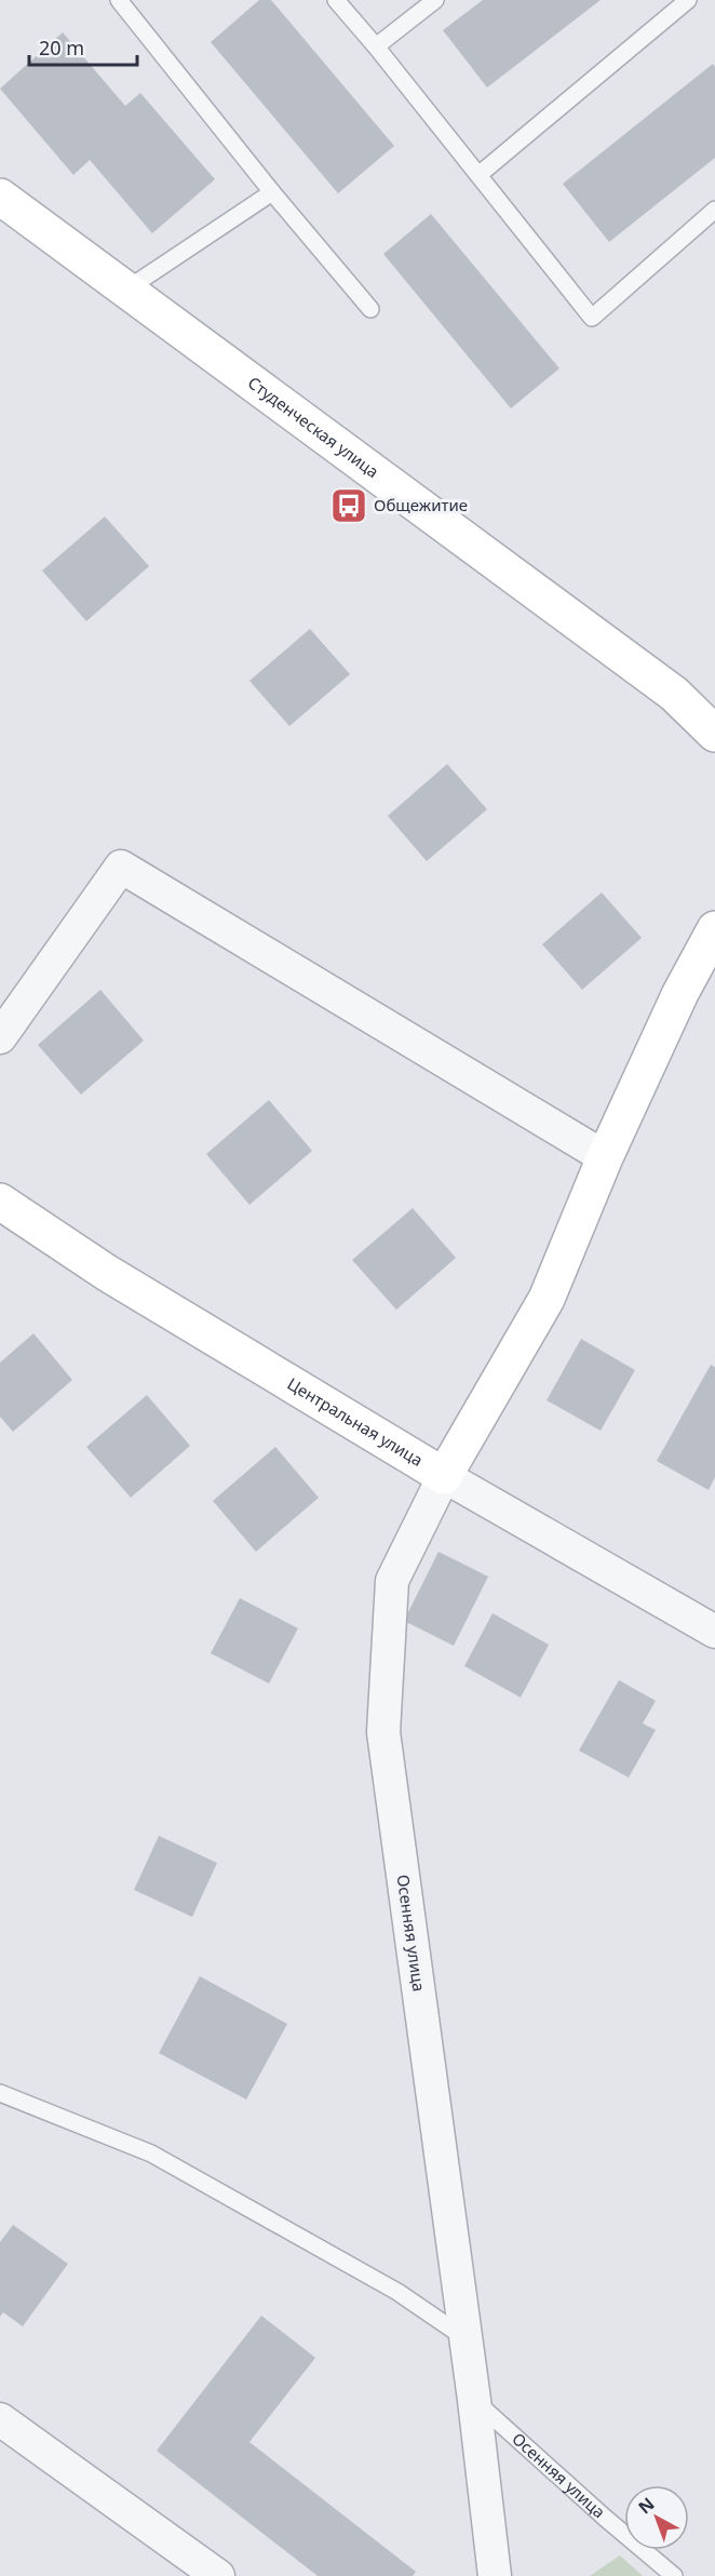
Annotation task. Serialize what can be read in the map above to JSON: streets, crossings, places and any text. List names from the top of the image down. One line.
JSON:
{"streets":{"street":["Студенческая улица","Центральная улица","Осенняя улица"]},"crossings":[["Центральная улица","Осенняя улица"]],"places":{"bus stop":["Общежитие"]},"scale_bar":"20 m","north":"top left"}
